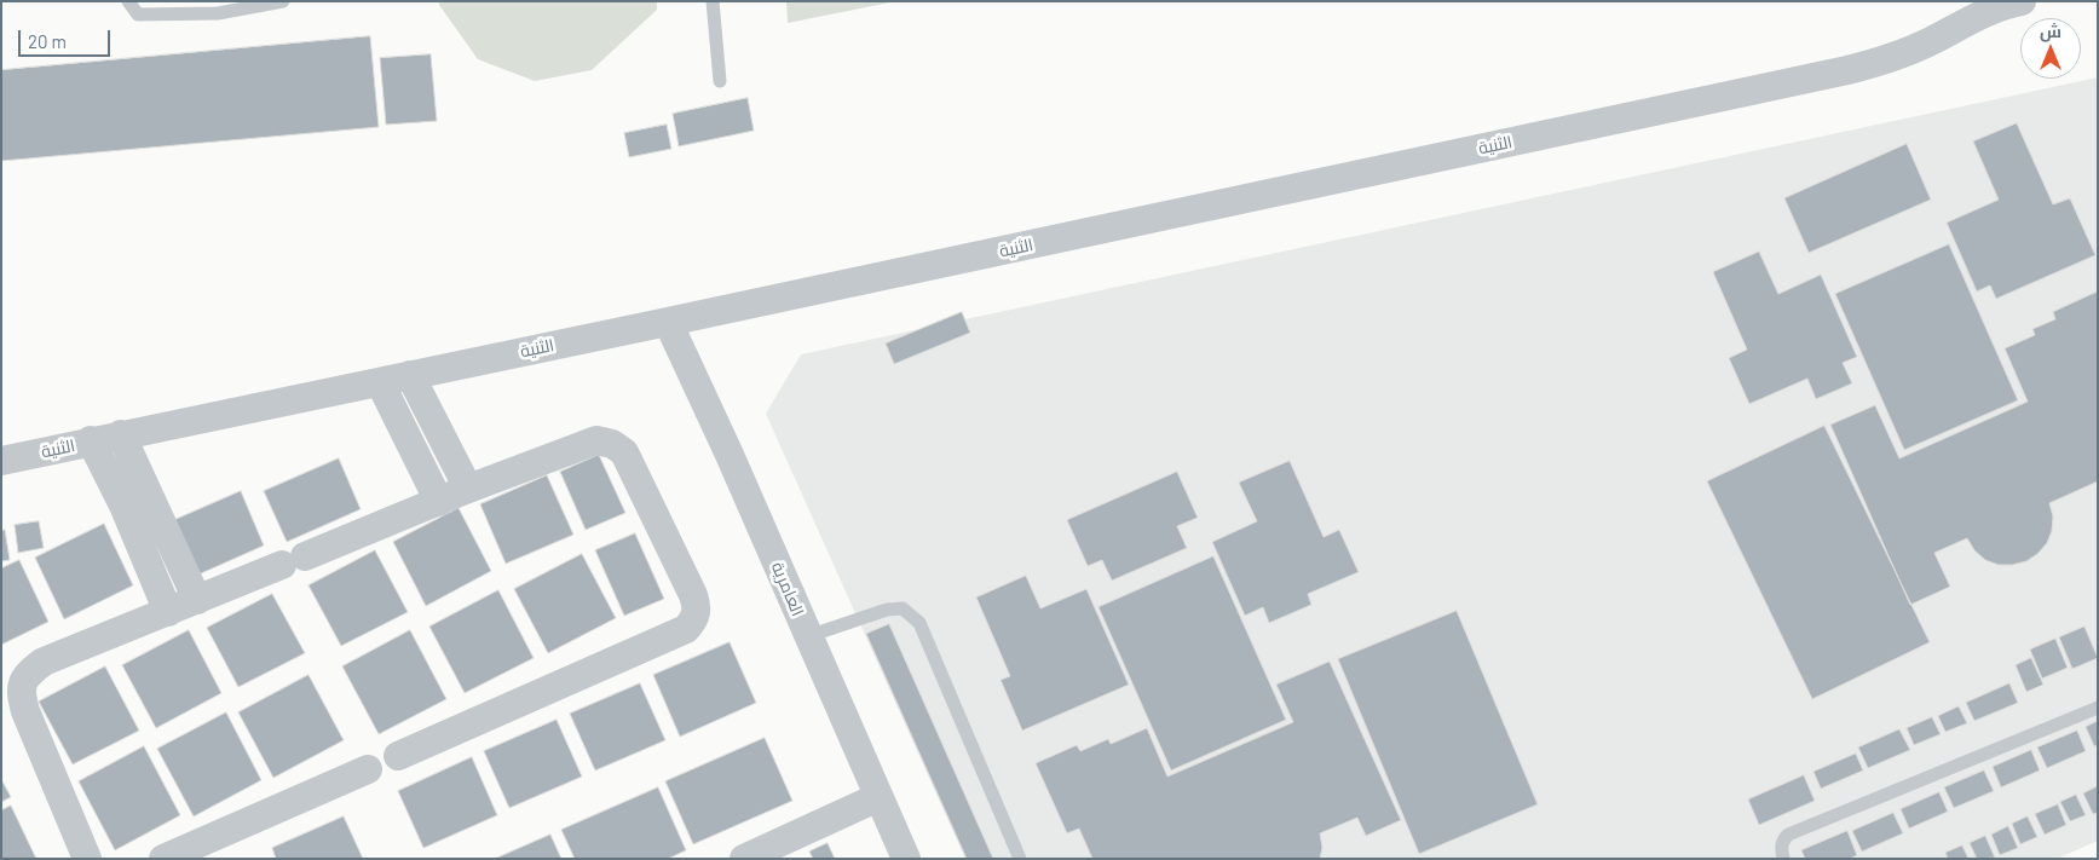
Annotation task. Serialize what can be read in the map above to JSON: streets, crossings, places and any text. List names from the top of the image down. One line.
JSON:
{"streets":{"street":["الثنية","العامرية"]},"crossings":[["الثنية","العامرية"]],"scale_bar":"20 m","north":"top"}
